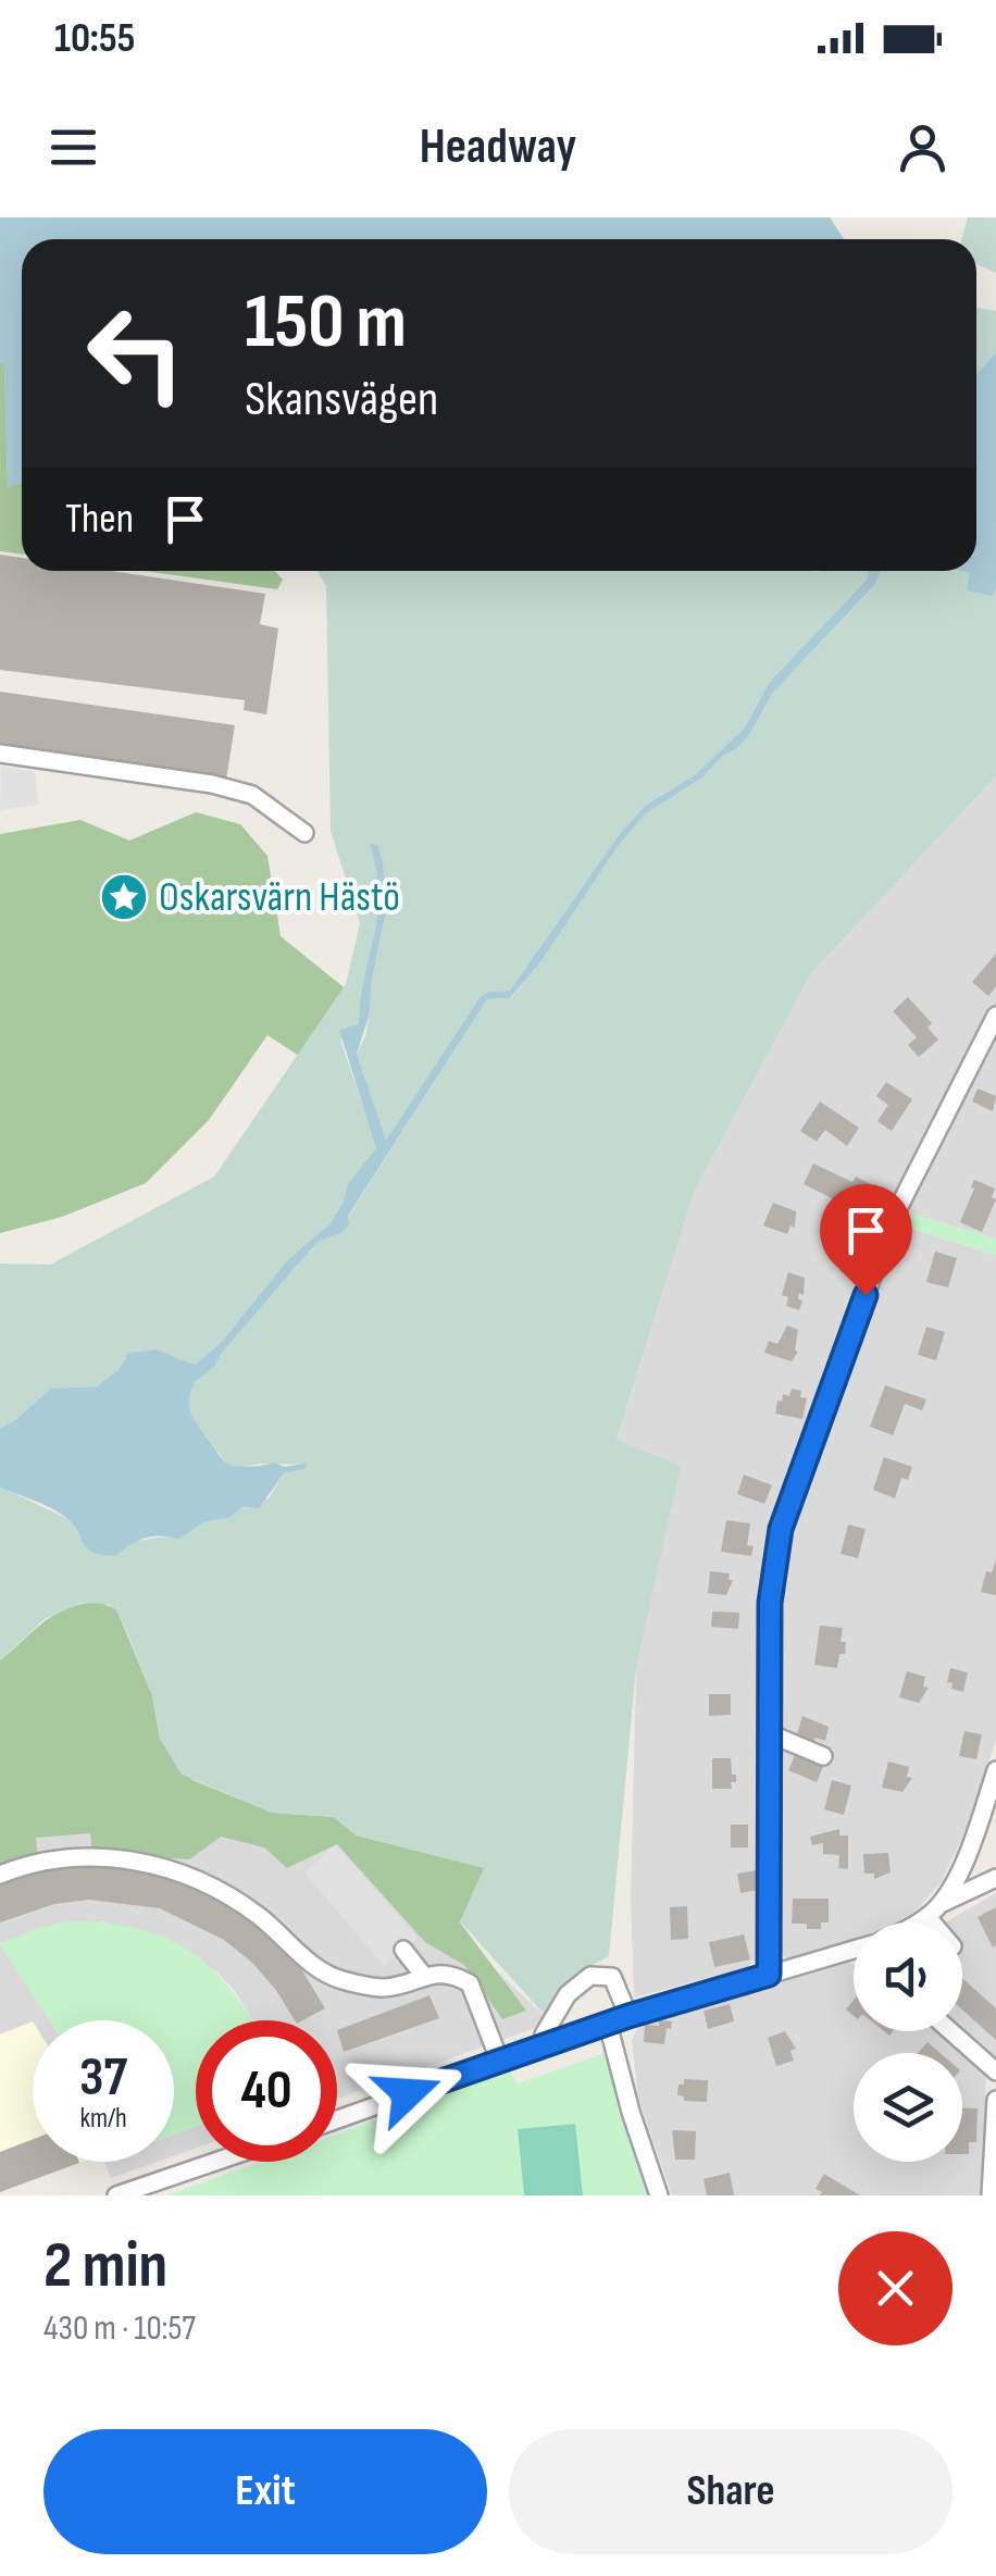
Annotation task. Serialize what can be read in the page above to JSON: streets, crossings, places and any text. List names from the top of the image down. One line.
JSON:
{"places":{"place":["Oskarsvärn Hästö"]},"page":{"status":"10:55","header":"Headway","turn":["150 m","Skansvägen"],"then":"Then","speed":"37 km/h","limit":"40","heading":["2 min","430 m · 10:57"],"buttons":["Exit","Share"]}}
